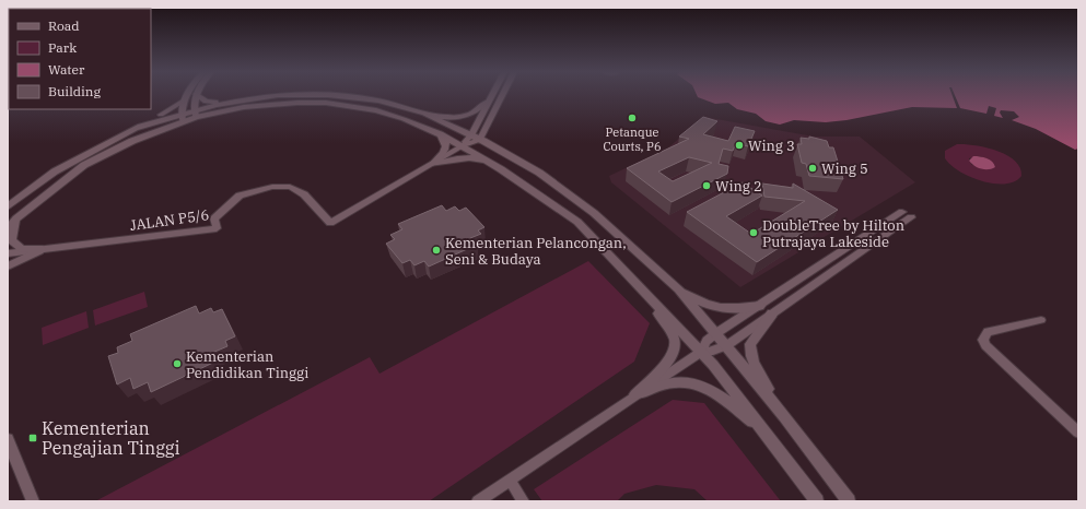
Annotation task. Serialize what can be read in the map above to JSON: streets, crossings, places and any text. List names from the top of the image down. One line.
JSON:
{"streets":{"street":["JALAN P5/6"]},"places":{"other":["Petanque Courts, P6","Wing 3","Wing 5","Wing 2","DoubleTree by Hilton Putrajaya Lakeside","Kementerian Pelancongan, Seni & Budaya","Kementerian Pendidikan Tinggi"],"transit":["Kementerian Pengajian Tinggi"]},"legend":["Road","Park","Water","Building"]}
